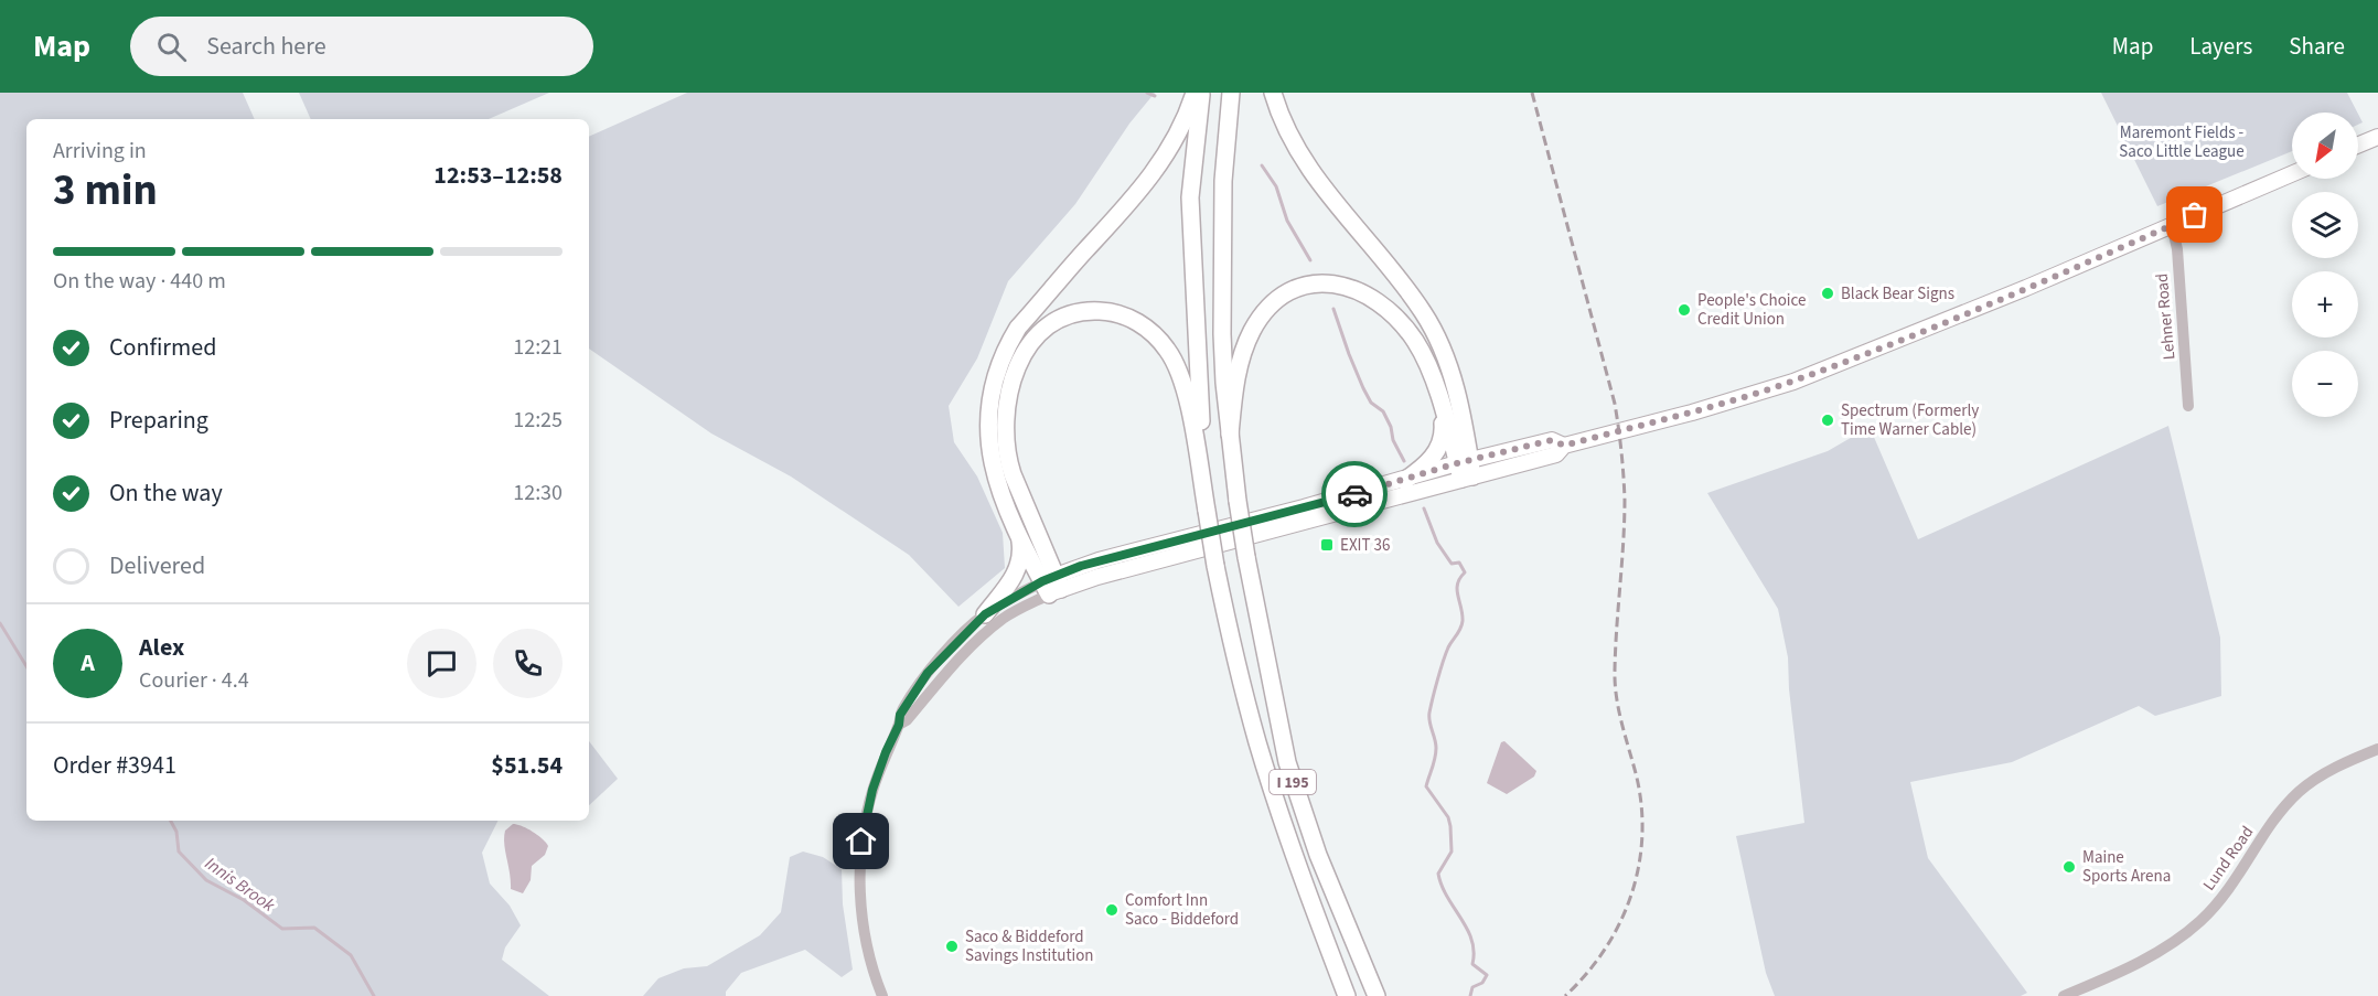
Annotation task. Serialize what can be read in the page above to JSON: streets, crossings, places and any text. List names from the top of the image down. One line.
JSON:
{"streets":{"highway":["I 195"],"street":["Lehner Road","Lund Road"]},"water":["Innis Brook"],"parks":["Maremont Fields - Saco Little League"],"places":{"other":["Black Bear Signs","People's Choice Credit Union","Spectrum (Formerly Time Warner Cable)","Maine Sports Arena","Comfort Inn Saco - Biddeford","Saco & Biddeford Savings Institution"],"transit":["EXIT 36"]},"north":"bottom left","page":{"header":"Map","search":"Search here","nav":["Map","Layers","Share"],"map_buttons":["+","−"],"heading":["3 min","Arriving in","12:53–12:58"],"panel":["Alex","Courier · 4.4","Order #3941","$51.54"],"bar":"On the way · 440 m","list":[["Confirmed","12:21"],["Preparing","12:25"],["On the way","12:30"],"Delivered"],"round":"A"}}
